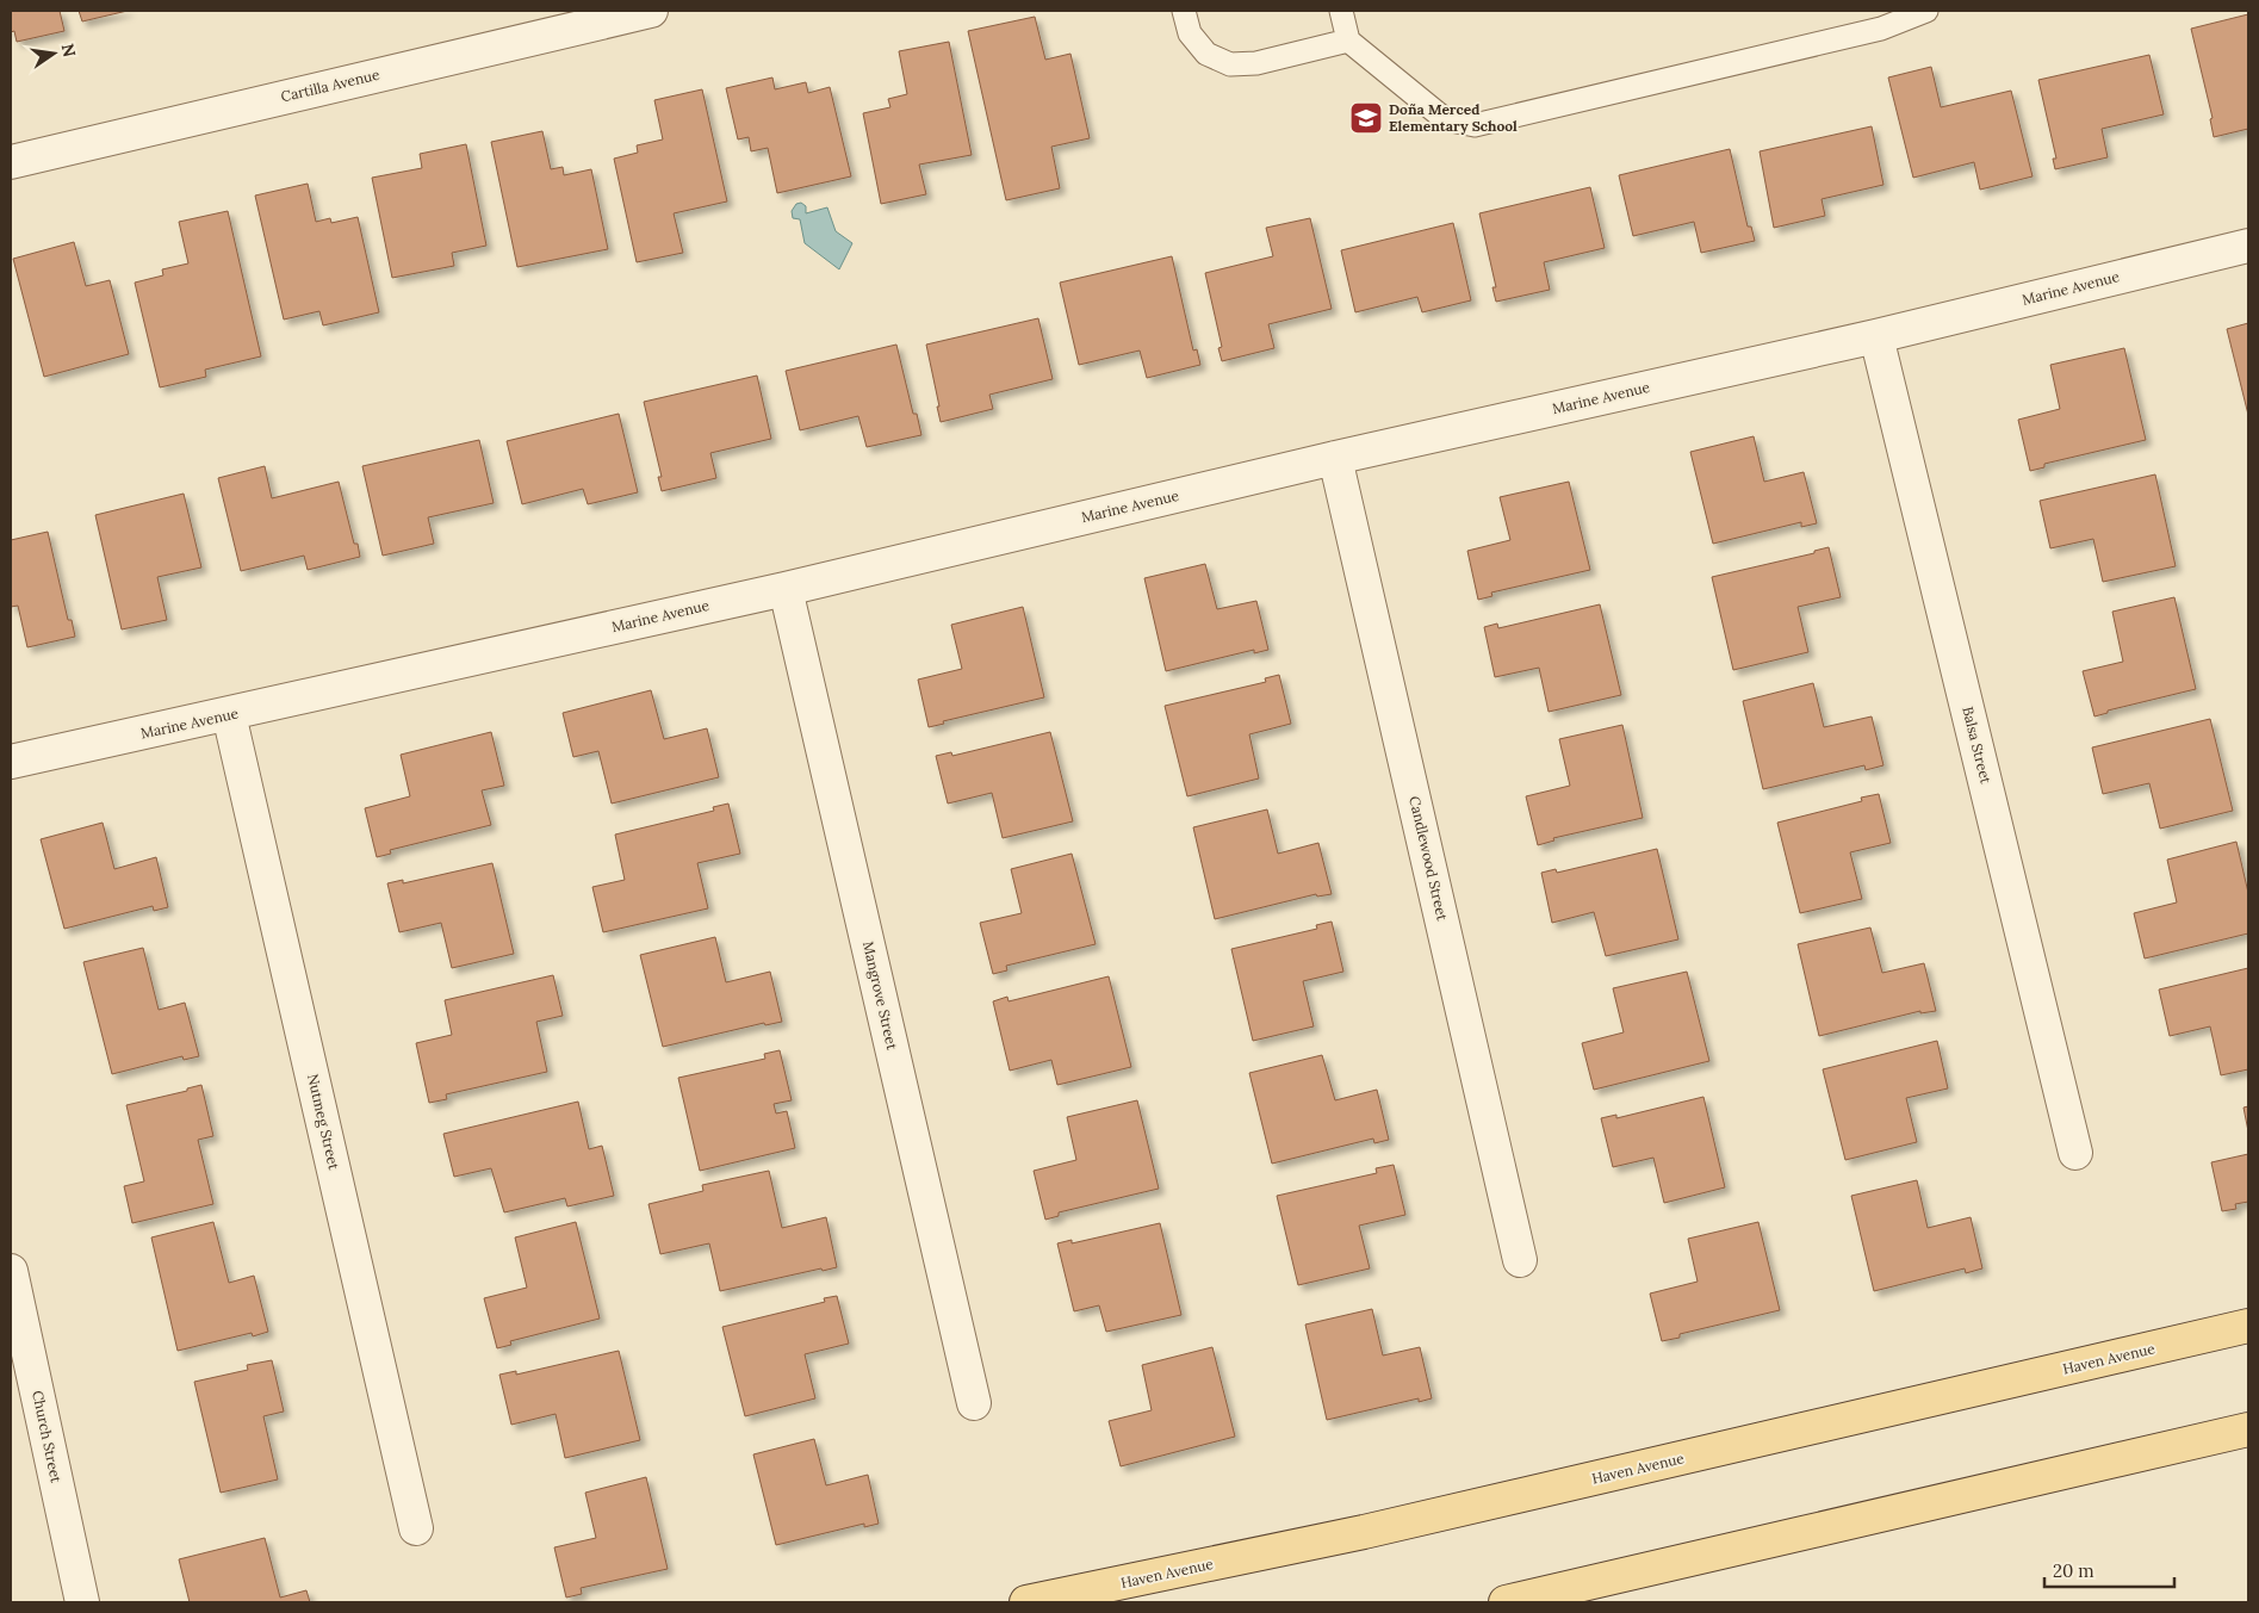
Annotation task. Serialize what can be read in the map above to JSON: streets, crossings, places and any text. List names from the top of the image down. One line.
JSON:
{"streets":{"main road":["Haven Avenue"],"street":["Cartilla Avenue","Marine Avenue","Balsa Street","Candlewood Street","Mangrove Street","Nutmeg Street","Church Street"]},"crossings":[["Marine Avenue","Balsa Street"],["Marine Avenue","Candlewood Street"],["Marine Avenue","Mangrove Street"],["Marine Avenue","Nutmeg Street"]],"places":{"school or university":["Doña Merced Elementary School"]},"scale_bar":"20 m","north":"right"}
